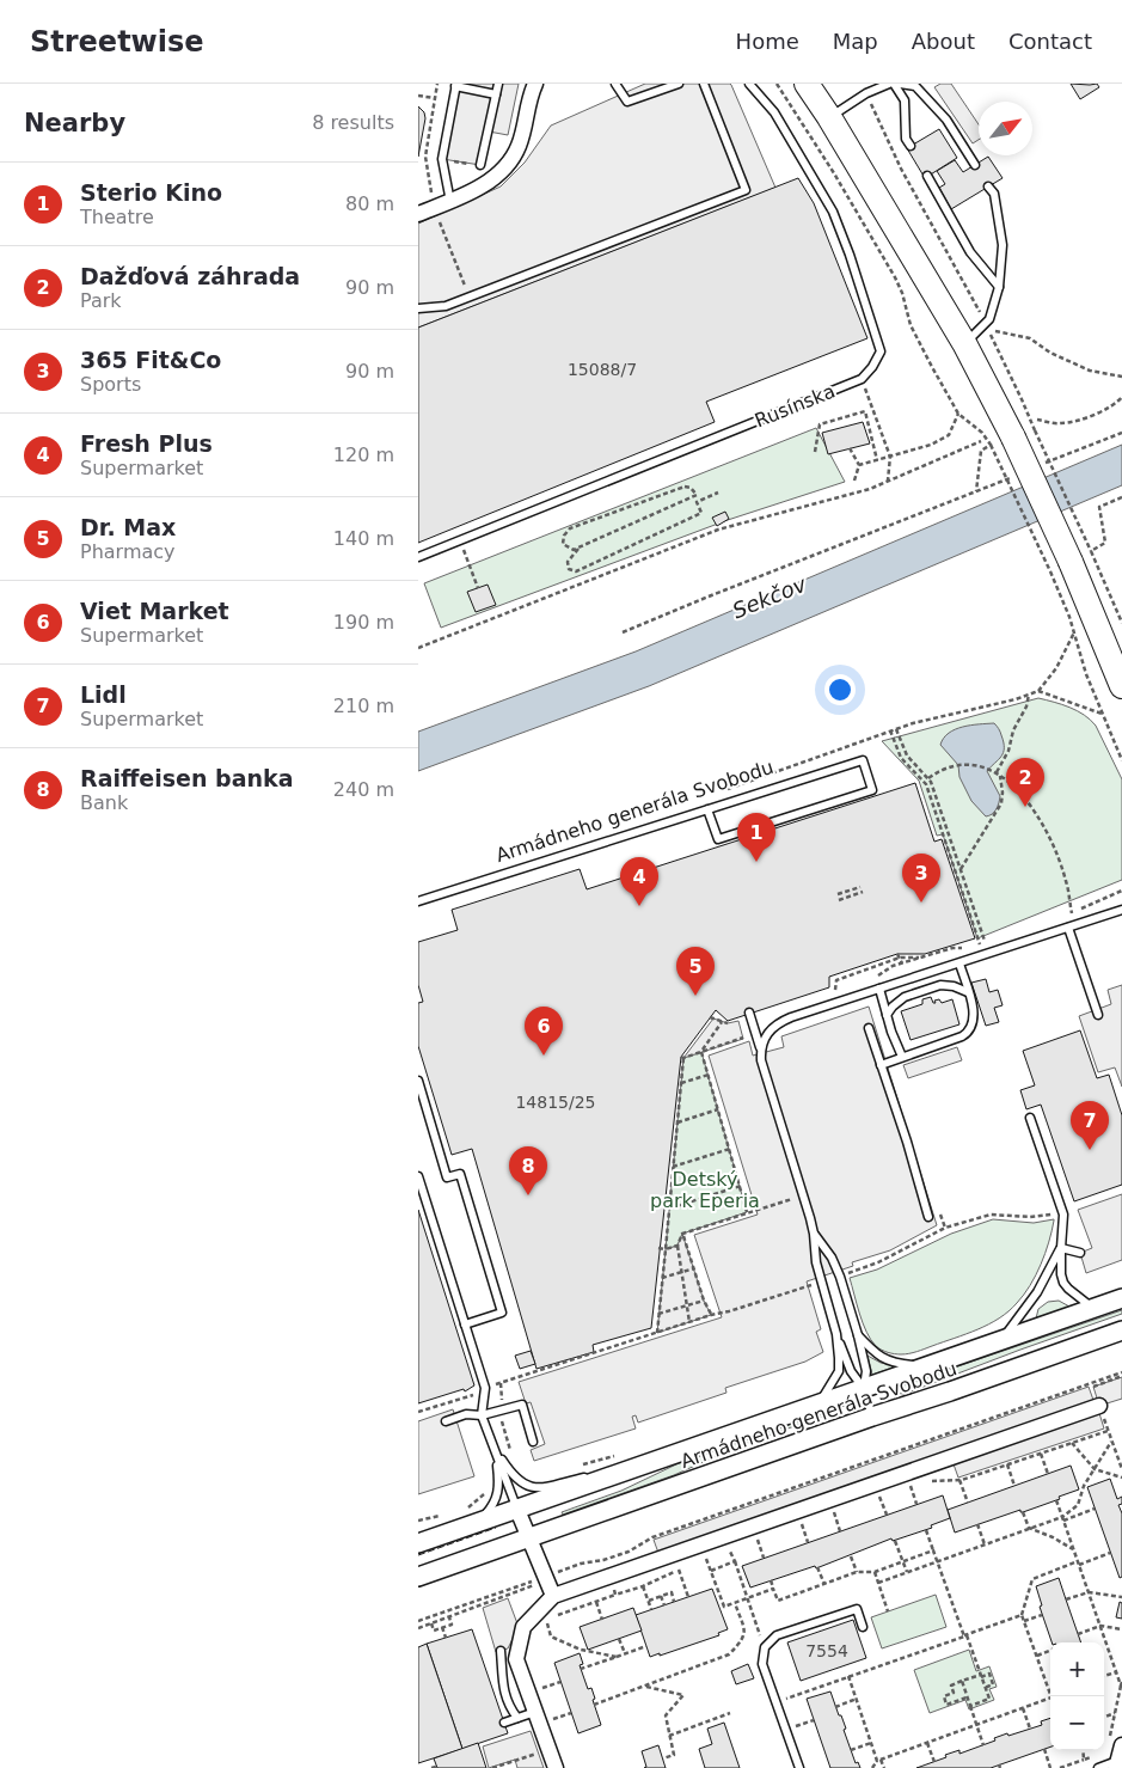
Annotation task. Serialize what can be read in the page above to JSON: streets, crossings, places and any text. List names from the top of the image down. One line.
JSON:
{"streets":{"street":["Armádneho generála Svobodu"],"lane":["Rusínska"]},"water":["Sekčov"],"parks":["Detský park Eperia"],"house_numbers":["15088/7","14815/25","7554"],"north":"top right","page":{"header":"Streetwise","nav":["Home","Map","About","Contact"],"heading":["Nearby","8 results"],"list":[{"mark":"1","name":"Sterio Kino","note":"Theatre","value":"80 m"},{"mark":"2","name":"Dažďová záhrada","note":"Park","value":"90 m"},{"mark":"3","name":"365 Fit&Co","note":"Sports","value":"90 m"},{"mark":"4","name":"Fresh Plus","note":"Supermarket","value":"120 m"},{"mark":"5","name":"Dr. Max","note":"Pharmacy","value":"140 m"},{"mark":"6","name":"Viet Market","note":"Supermarket","value":"190 m"},{"mark":"7","name":"Lidl","note":"Supermarket","value":"210 m"},{"mark":"8","name":"Raiffeisen banka","note":"Bank","value":"240 m"}],"pins":["2","1","3","4","5","6","7","8"],"map_buttons":["+","−"]}}
